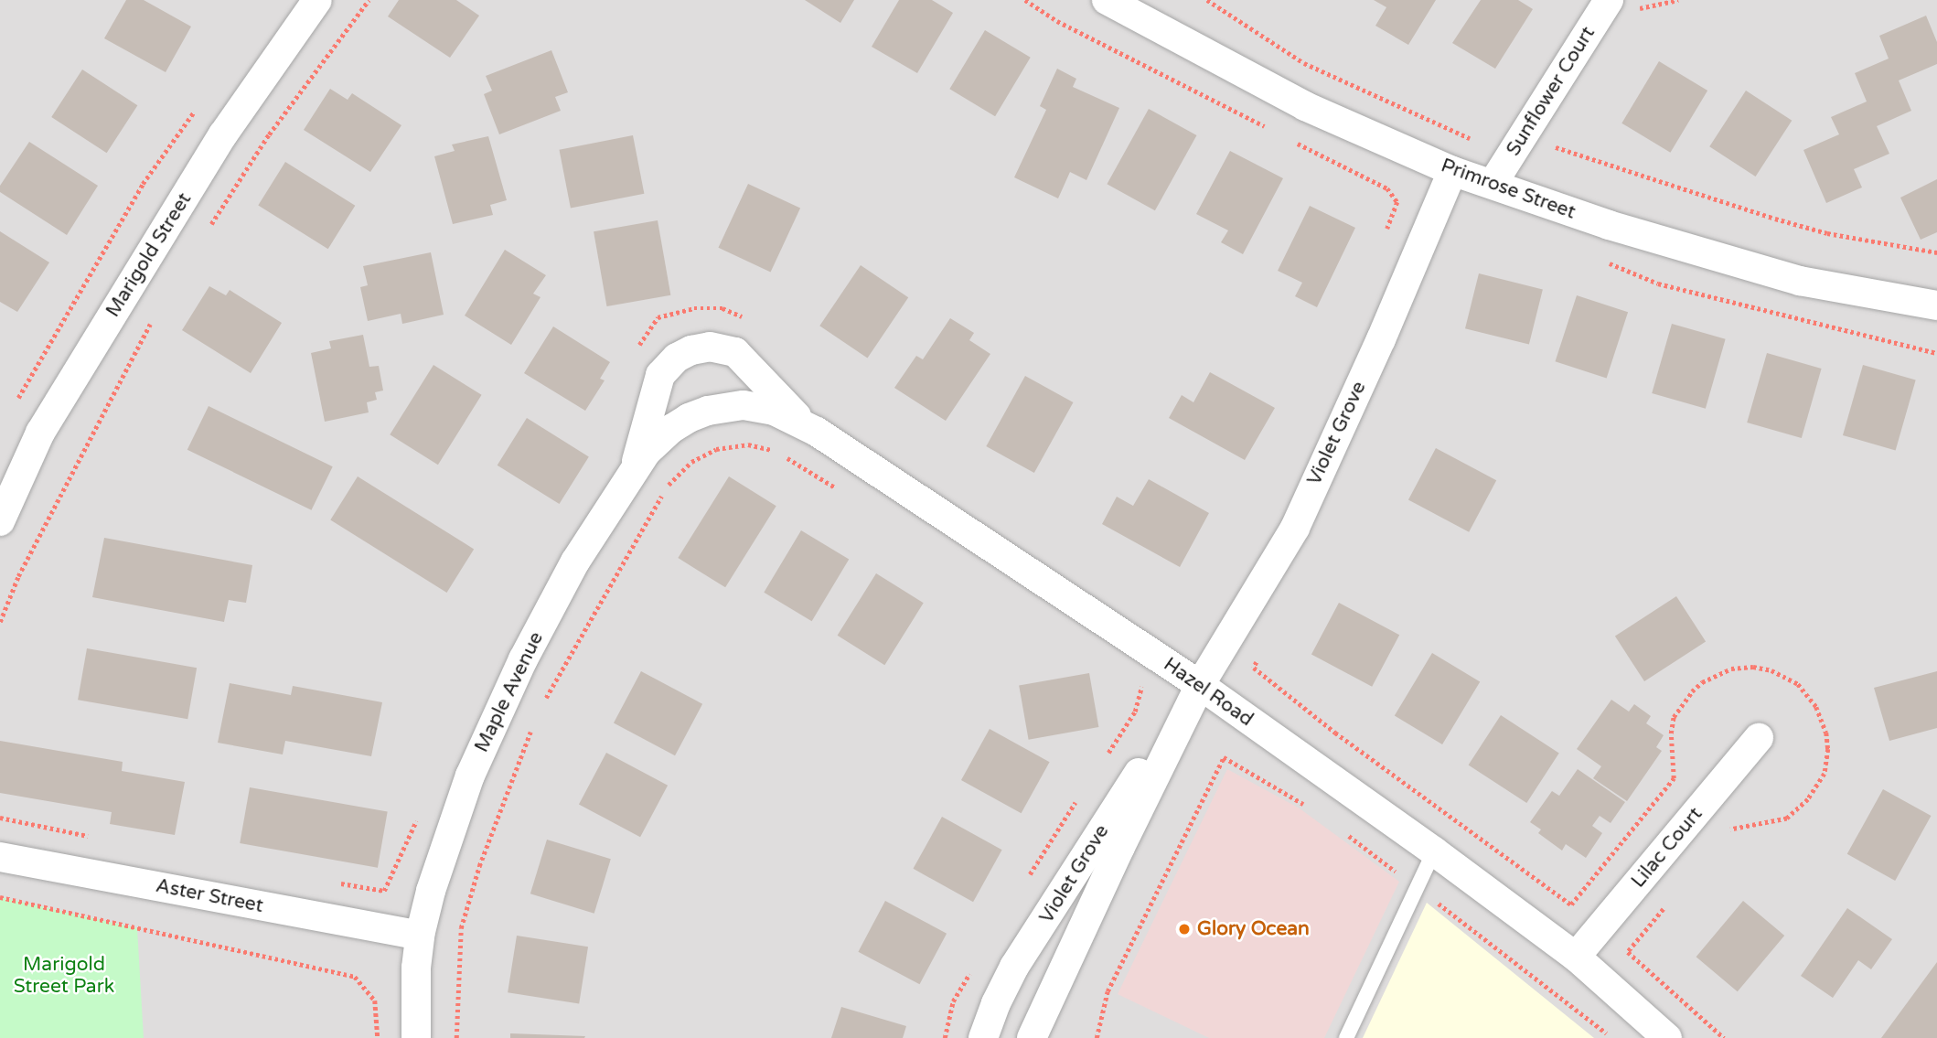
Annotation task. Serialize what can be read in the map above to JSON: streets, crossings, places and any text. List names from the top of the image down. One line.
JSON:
{"streets":{"street":["Sunflower Court","Primrose Street","Marigold Street","Violet Grove","Maple Avenue","Hazel Road","Lilac Court","Aster Street"]},"crossings":[["Sunflower Court","Primrose Street"],["Primrose Street","Violet Grove"],["Violet Grove","Hazel Road"],["Maple Avenue","Hazel Road"],["Maple Avenue","Aster Street"],["Hazel Road","Lilac Court"]],"parks":["Marigold Street Park"],"places":["Glory Ocean"]}
